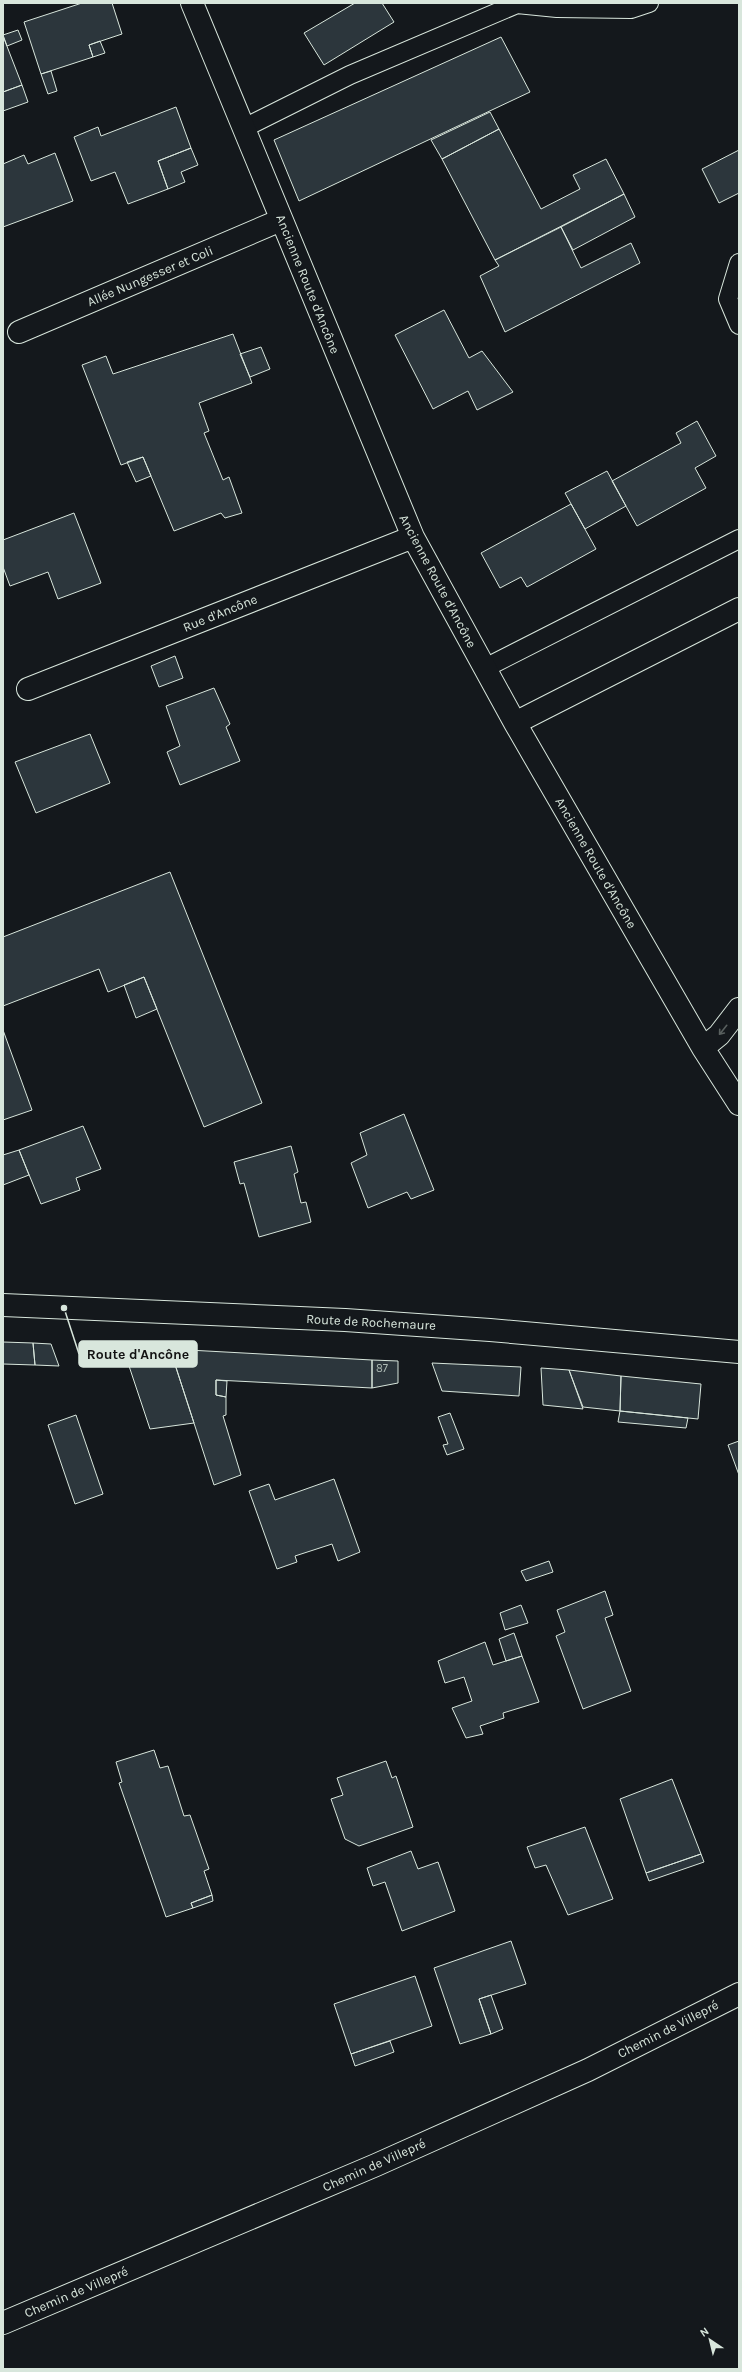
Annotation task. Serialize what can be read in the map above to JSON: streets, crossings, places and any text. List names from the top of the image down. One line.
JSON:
{"streets":{"street":["Allée Nungesser et Coli","Ancienne Route d'Ancône","Rue d'Ancône","Route de Rochemaure","Chemin de Villepré"]},"crossings":[["Allée Nungesser et Coli","Ancienne Route d'Ancône"],["Ancienne Route d'Ancône","Rue d'Ancône"]],"places":["Route d'Ancône"],"house_numbers":["87"],"north":"top left"}
